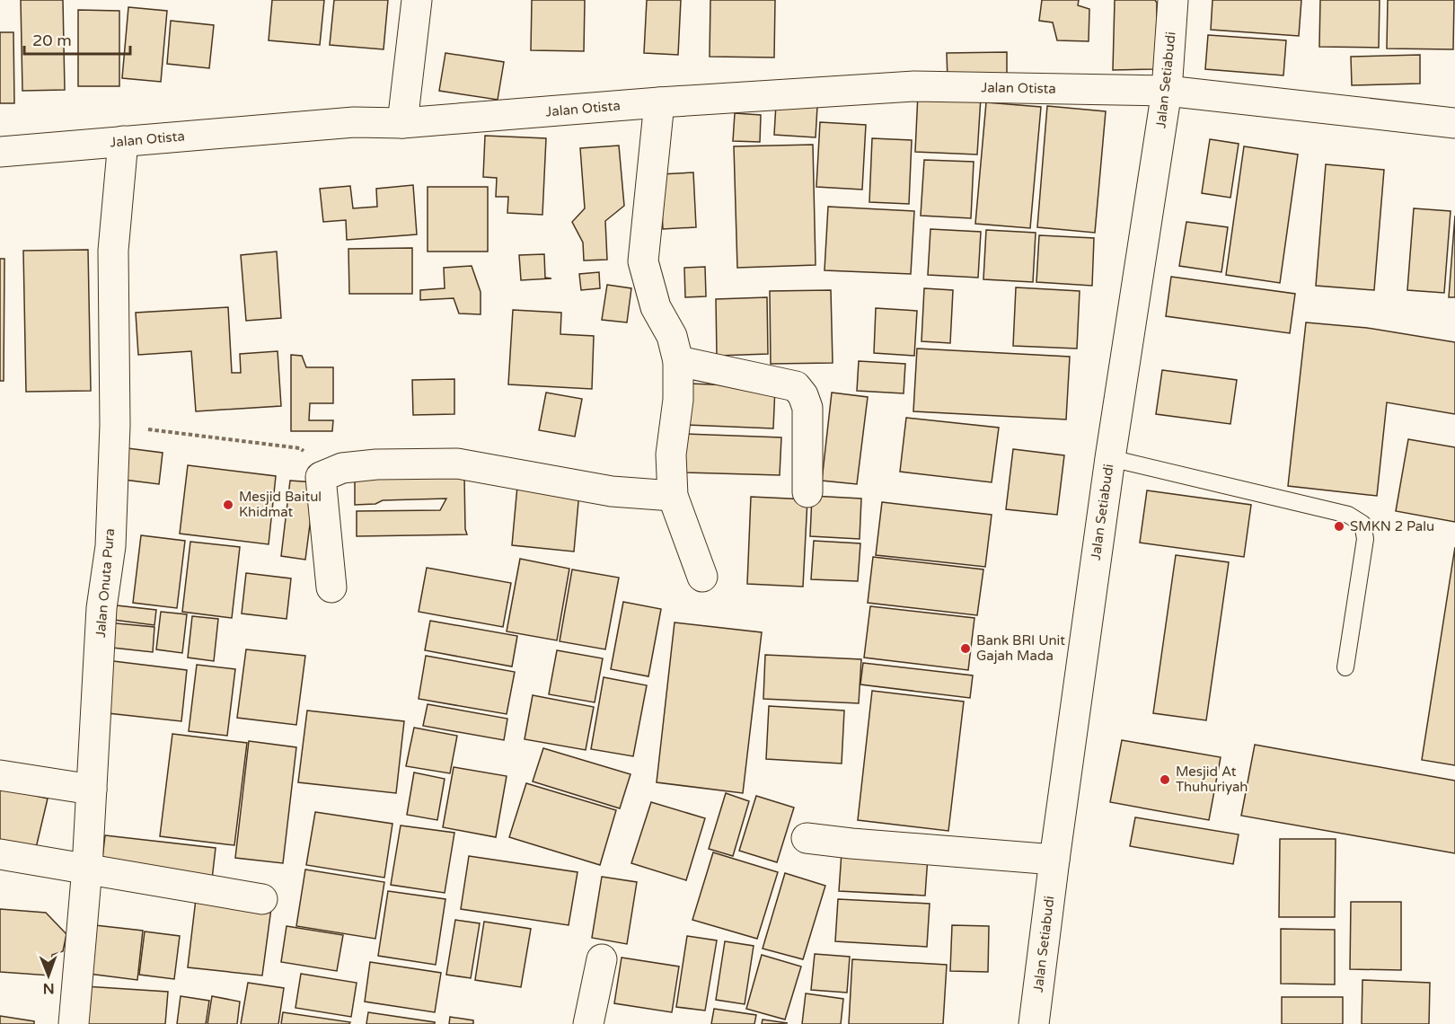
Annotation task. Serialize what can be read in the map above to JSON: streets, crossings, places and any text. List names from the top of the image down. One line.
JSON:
{"streets":{"street":["Jalan Setiabudi","Jalan Otista","Jalan Onuta Pura"]},"crossings":[["Jalan Setiabudi","Jalan Otista"],["Jalan Otista","Jalan Onuta Pura"]],"places":["Mesjid Baitul Khidmat","SMKN 2 Palu","Bank BRI Unit Gajah Mada","Mesjid At Thuhuriyah"],"scale_bar":"20 m","north":"bottom"}
